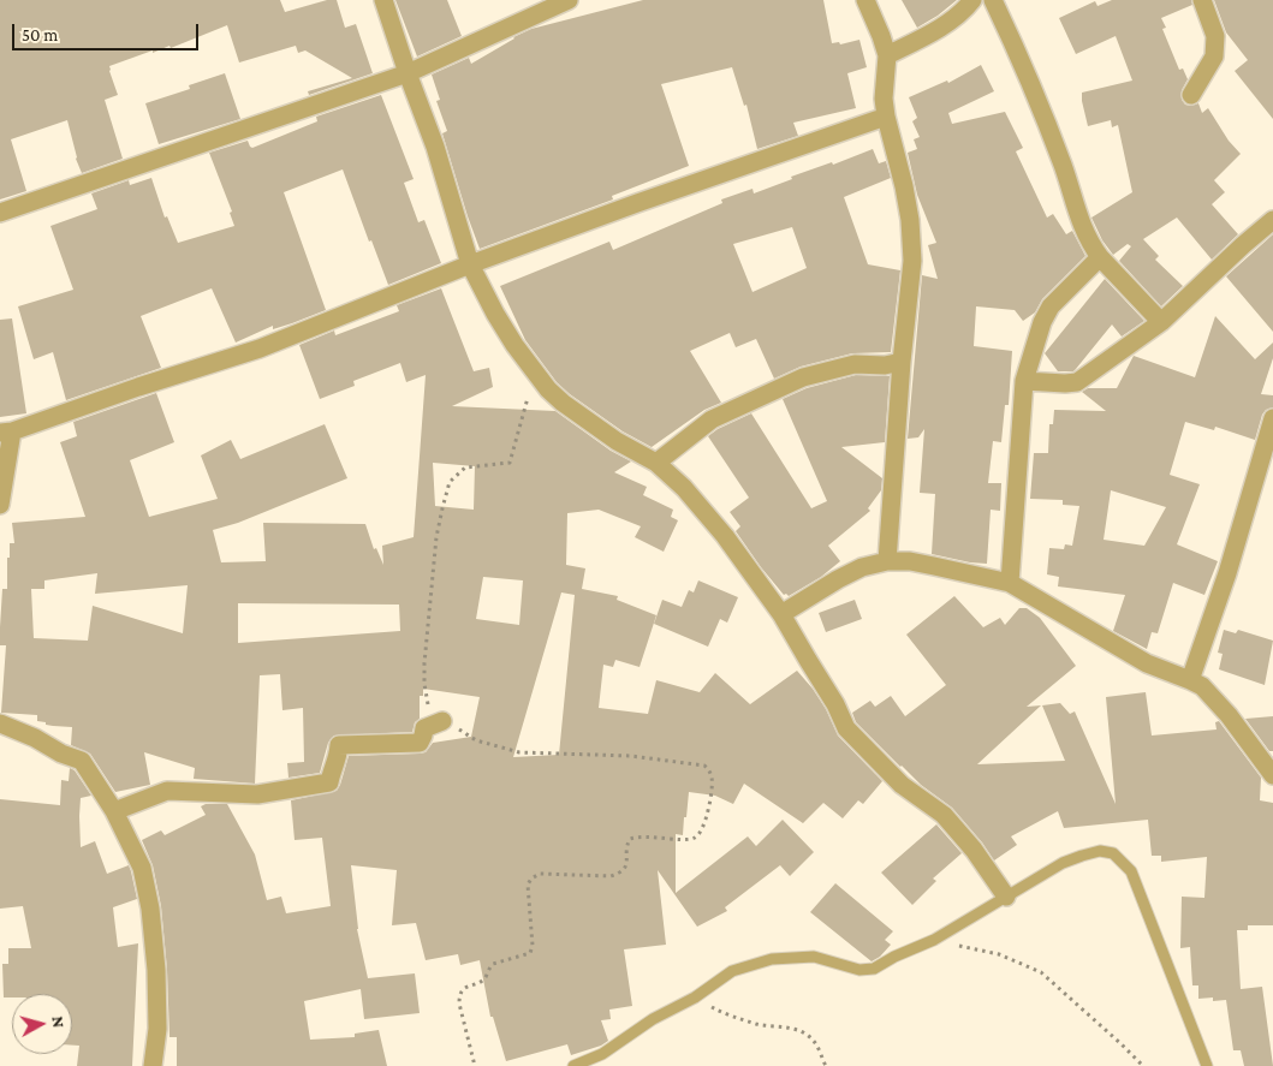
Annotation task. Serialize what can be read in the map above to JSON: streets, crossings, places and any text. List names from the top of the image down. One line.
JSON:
{"scale_bar":"50 m","north":"right"}
